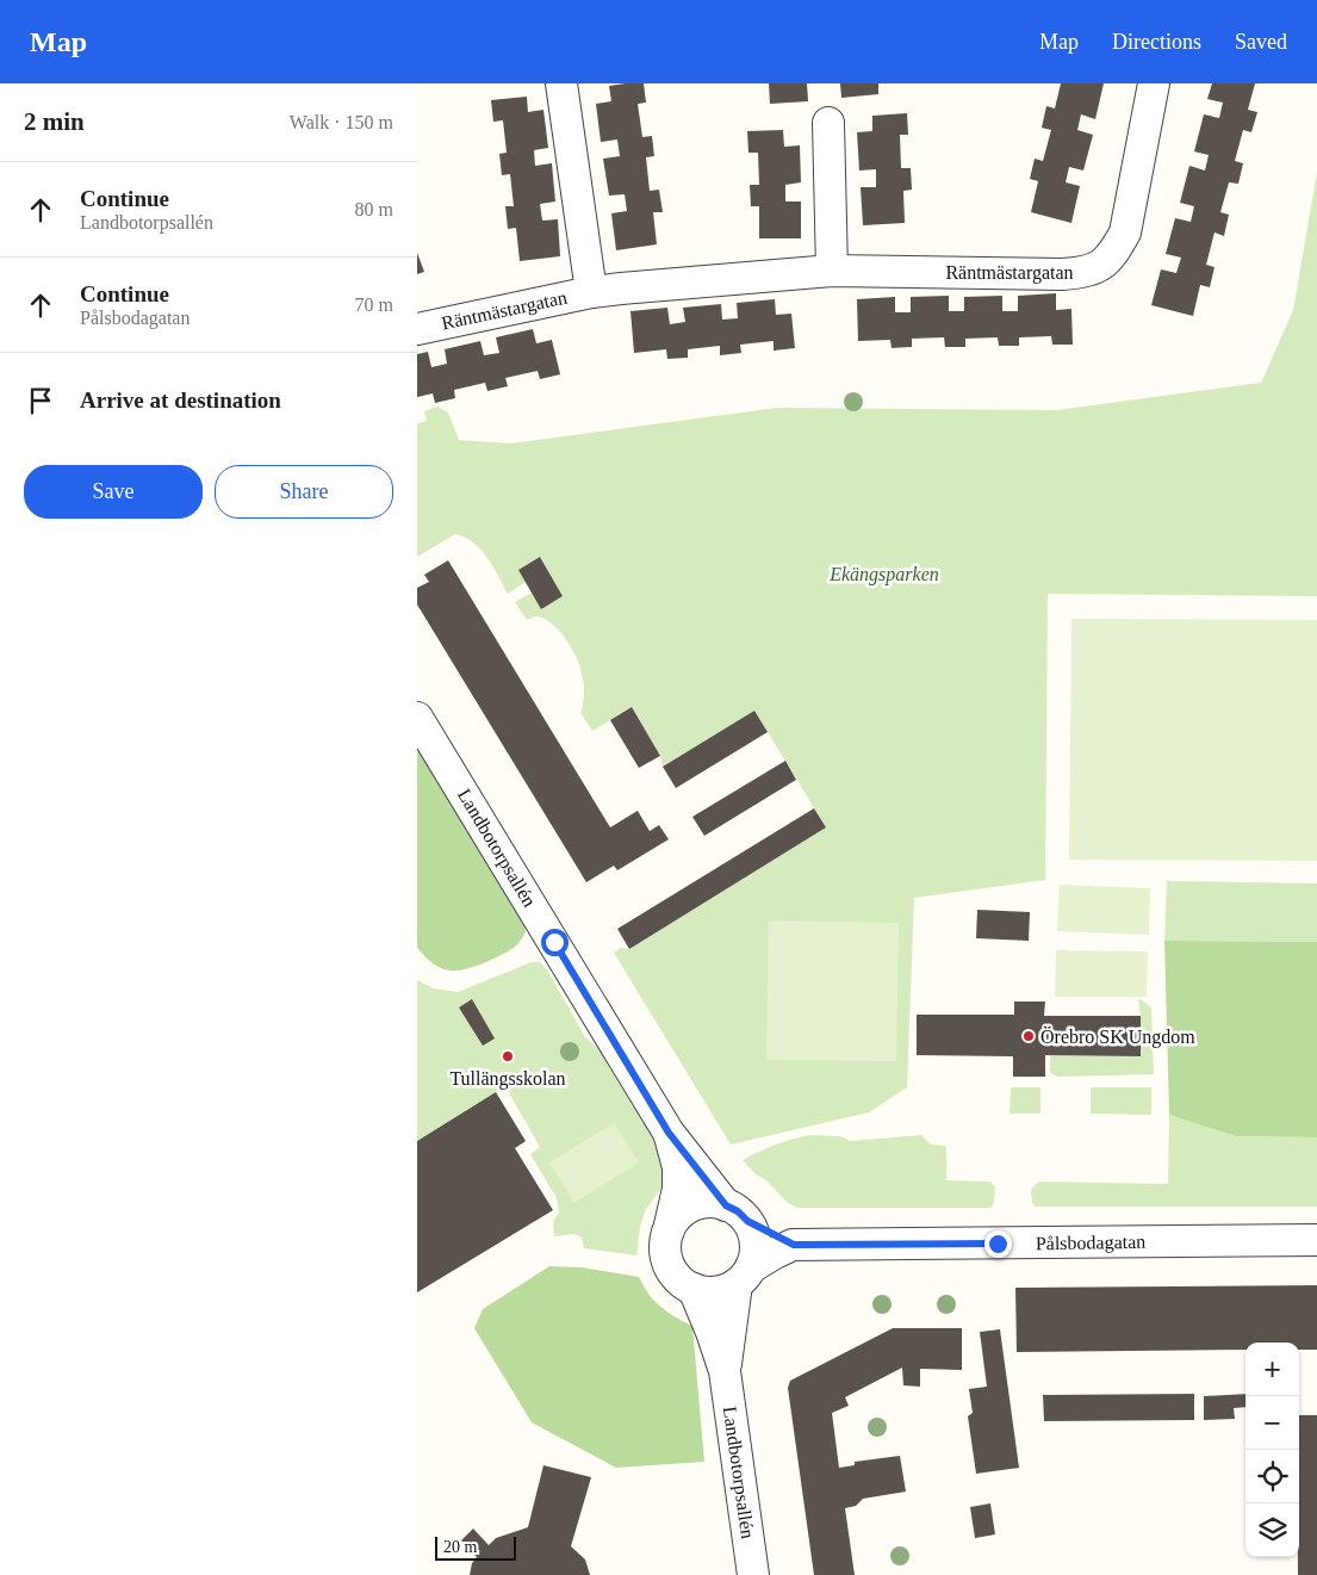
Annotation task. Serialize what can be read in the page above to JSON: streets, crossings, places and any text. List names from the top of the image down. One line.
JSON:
{"streets":{"street":["Räntmästargatan","Landbotorpsallén","Pålsbodagatan"]},"crossings":[["Landbotorpsallén","Pålsbodagatan"]],"parks":["Ekängsparken"],"places":["Örebro SK Ungdom","Tullängsskolan"],"scale_bar":"20 m","page":{"header":"Map","nav":["Map","Directions","Saved"],"heading":["2 min","Walk · 150 m"],"list":[["Continue","Landbotorpsallén","80 m"],["Continue","Pålsbodagatan","70 m"],"Arrive at destination"],"buttons":["Save","Share"],"map_buttons":["+","−"],"scale":"20 m"}}
